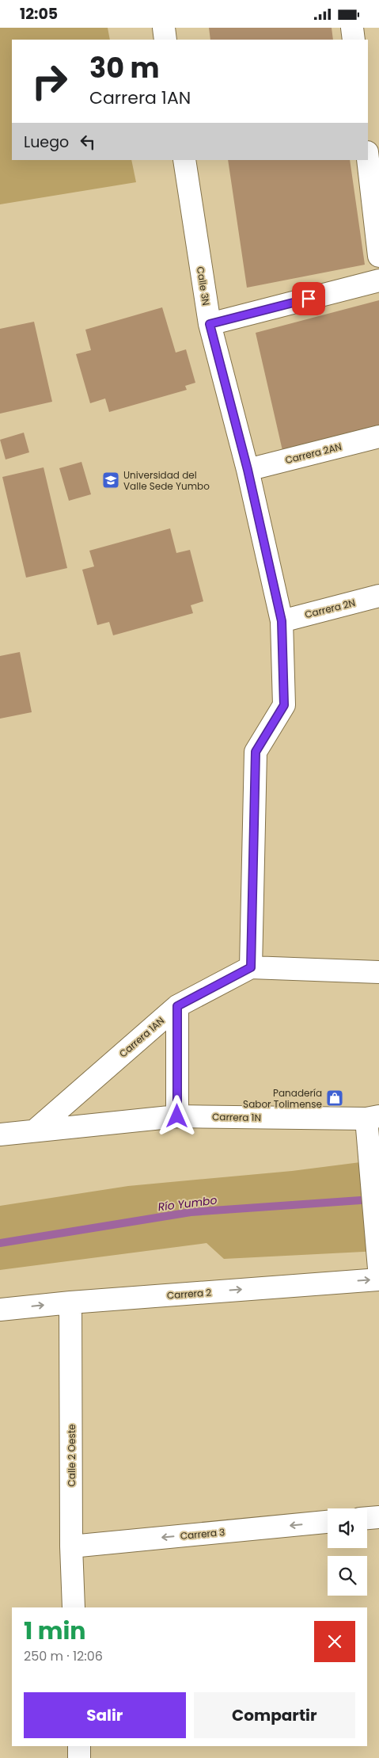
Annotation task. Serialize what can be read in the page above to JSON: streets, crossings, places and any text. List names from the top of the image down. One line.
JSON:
{"streets":{"street":["Calle 3N","Carrera 2AN","Carrera 2N","Carrera 1AN","Carrera 1N","Carrera 2","Calle 2 Oeste","Carrera 3"]},"crossings":[["Calle 3N","Carrera 2AN"],["Calle 3N","Carrera 2N"],["Calle 3N","Carrera 1AN"],["Carrera 1AN","Carrera 1N"],["Carrera 2","Calle 2 Oeste"],["Calle 2 Oeste","Carrera 3"]],"one_way":["Carrera 2","Carrera 3"],"water":["Río Yumbo"],"places":{"school or university":["Universidad del Valle Sede Yumbo"],"shop":["Panadería Sabor Tolimense"]},"page":{"status":"12:05","turn":["30 m","Carrera 1AN"],"then":"Luego","heading":["1 min","250 m · 12:06"],"buttons":["Salir","Compartir"]}}
